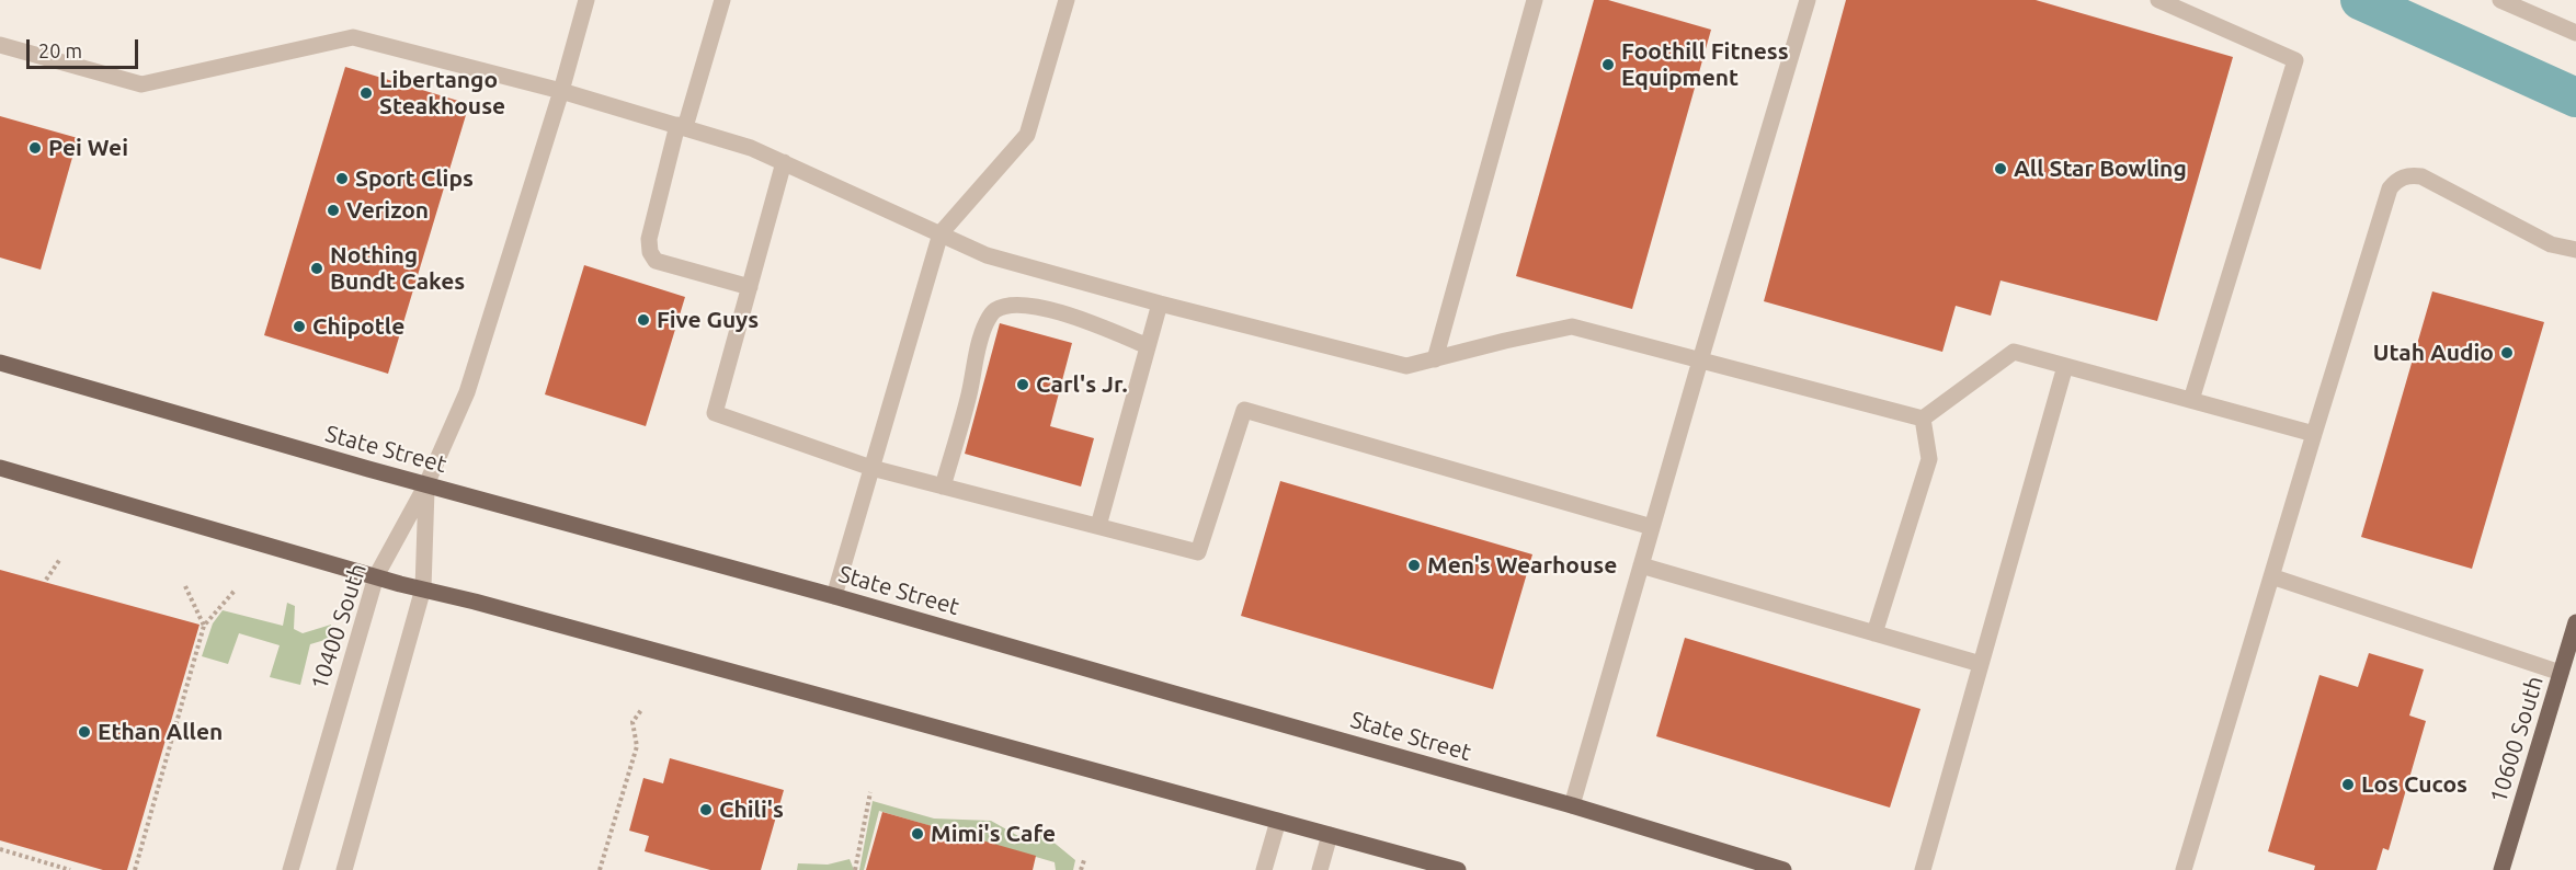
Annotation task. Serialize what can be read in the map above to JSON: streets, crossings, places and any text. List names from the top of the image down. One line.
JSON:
{"streets":{"main road":["State Street","10600 South"],"street":["10400 South"]},"crossings":[["State Street","10400 South"]],"places":["Foothill Fitness Equipment","Libertango Steakhouse","Pei Wei","All Star Bowling","Sport Clips","Verizon","Nothing Bundt Cakes","Five Guys","Chipotle","Utah Audio","Carl's Jr.","Men's Wearhouse","Ethan Allen","Los Cucos","Chili's","Mimi's Cafe"],"scale_bar":"20 m"}
